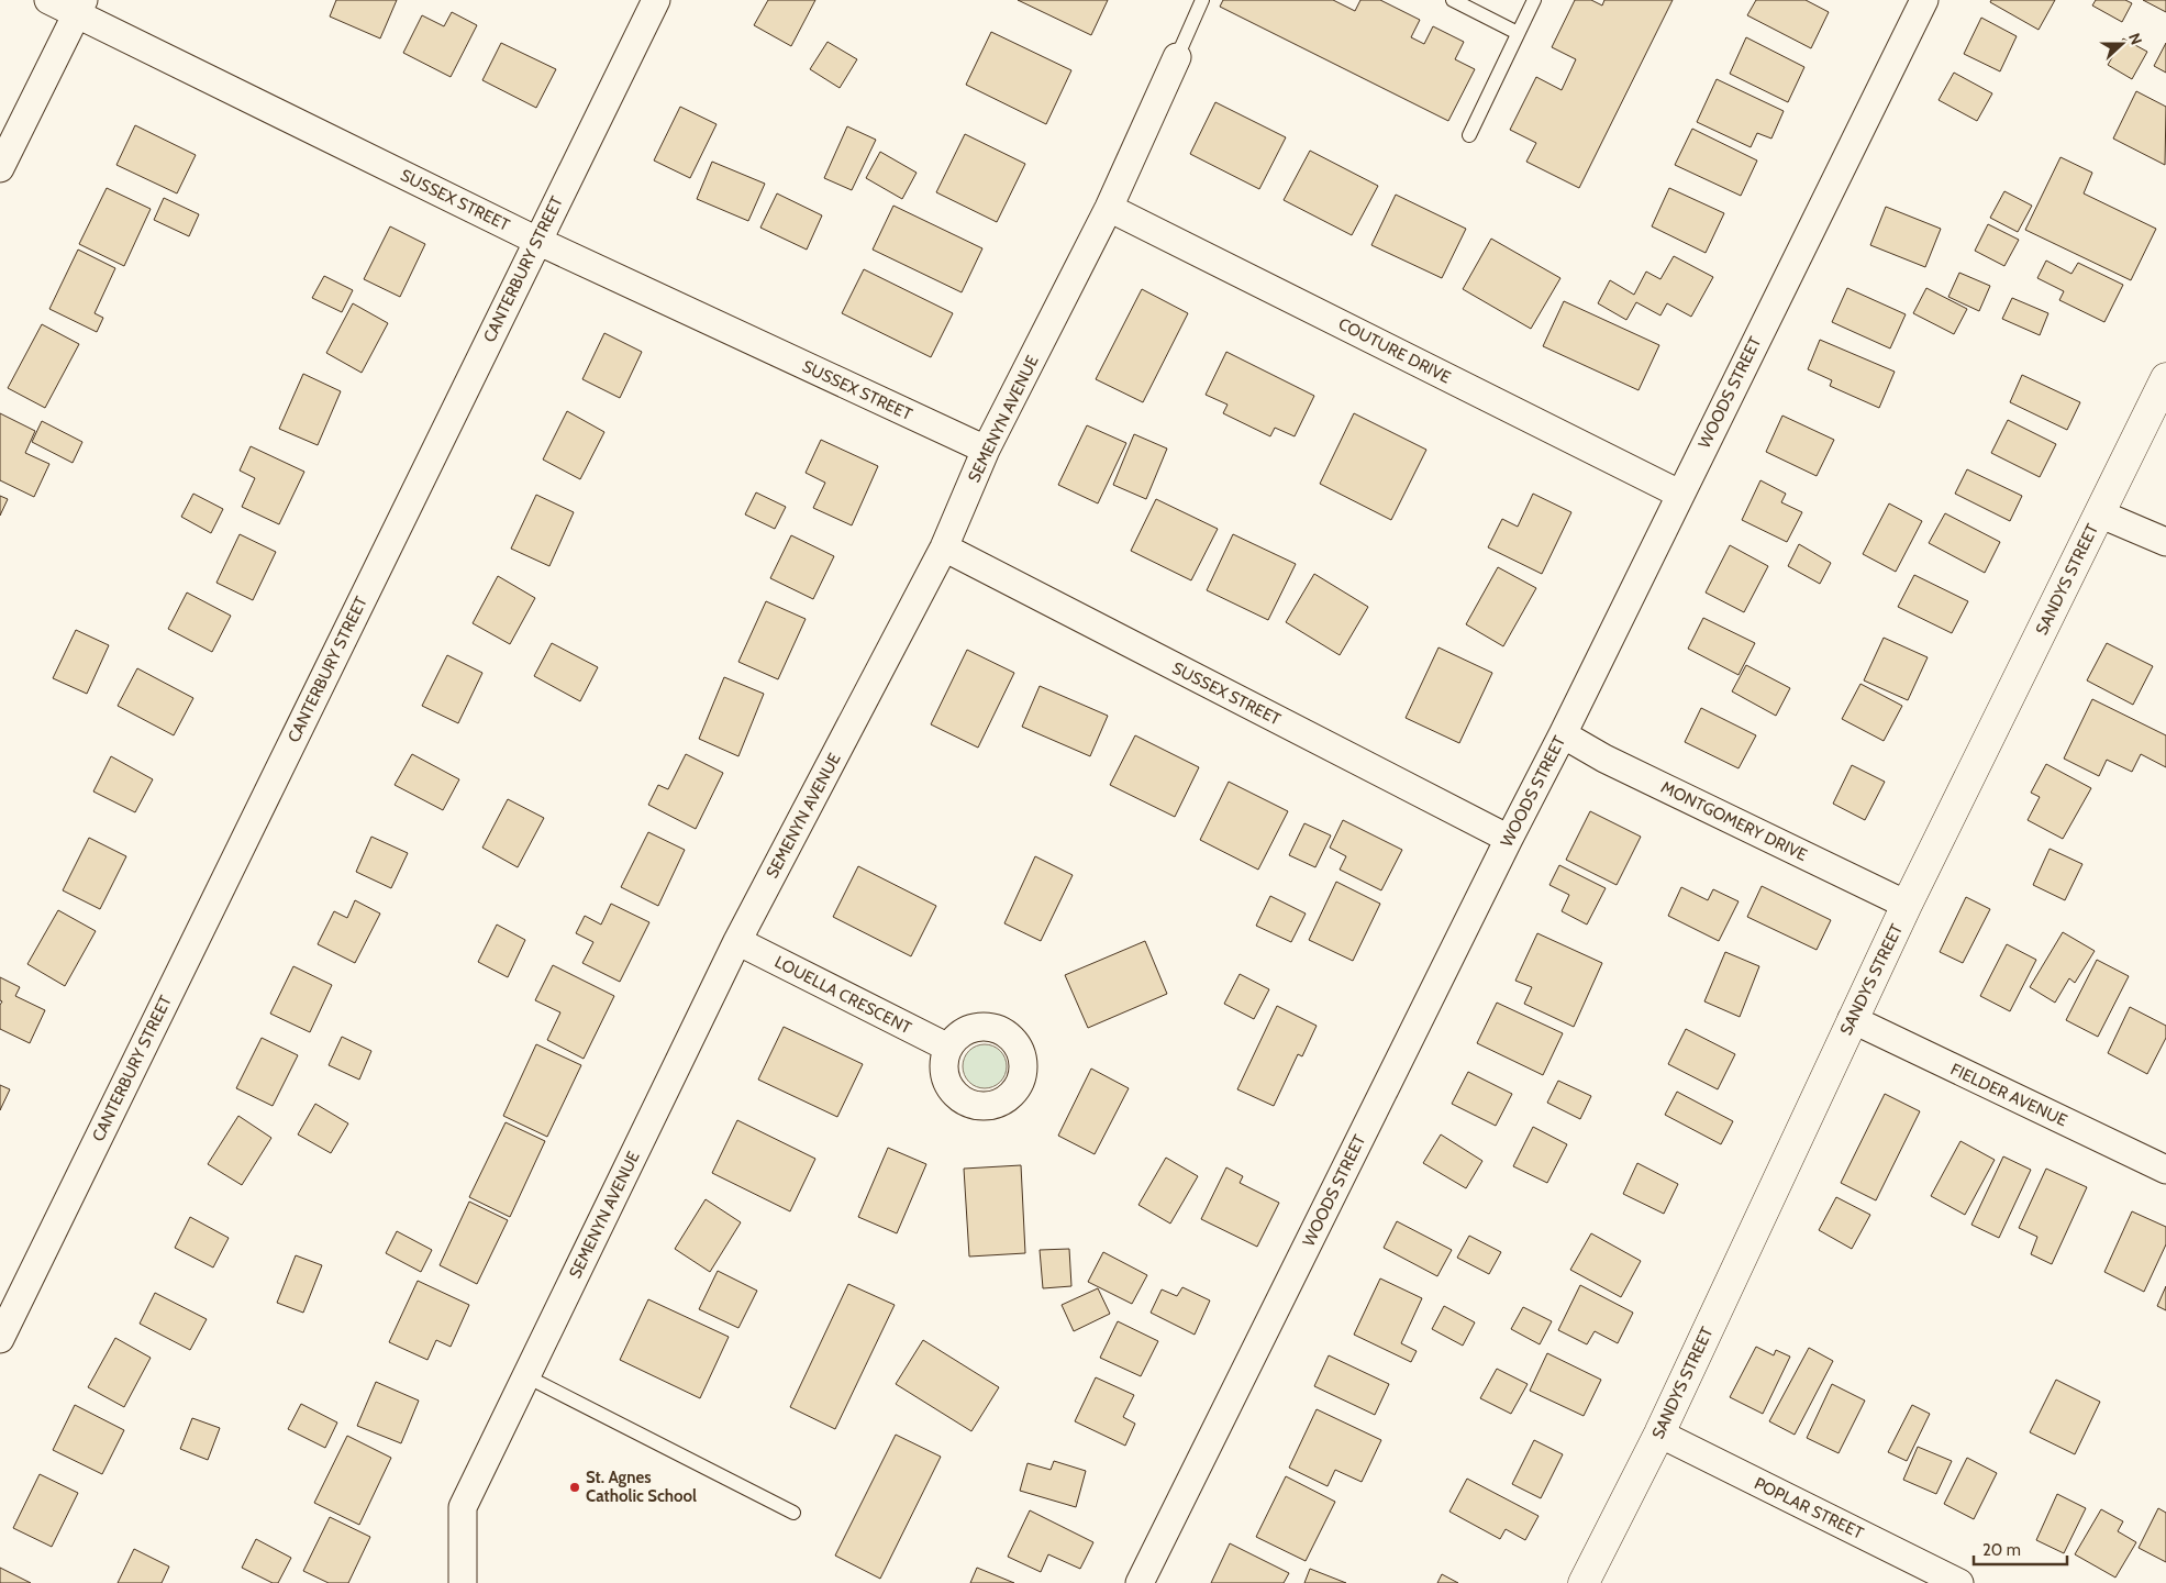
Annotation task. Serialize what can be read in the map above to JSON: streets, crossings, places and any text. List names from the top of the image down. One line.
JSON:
{"streets":{"street":["SUSSEX STREET","CANTERBURY STREET","COUTURE DRIVE","WOODS STREET","SEMENYN AVENUE","SANDYS STREET","MONTGOMERY DRIVE","LOUELLA CRESCENT","FIELDER AVENUE","POPLAR STREET"]},"crossings":[["SUSSEX STREET","CANTERBURY STREET"],["SUSSEX STREET","WOODS STREET"],["SUSSEX STREET","SEMENYN AVENUE"],["COUTURE DRIVE","WOODS STREET"],["COUTURE DRIVE","SEMENYN AVENUE"],["WOODS STREET","MONTGOMERY DRIVE"],["SEMENYN AVENUE","LOUELLA CRESCENT"],["SANDYS STREET","MONTGOMERY DRIVE"],["SANDYS STREET","FIELDER AVENUE"],["SANDYS STREET","POPLAR STREET"]],"places":["St. Agnes Catholic School"],"scale_bar":"20 m","north":"right"}
